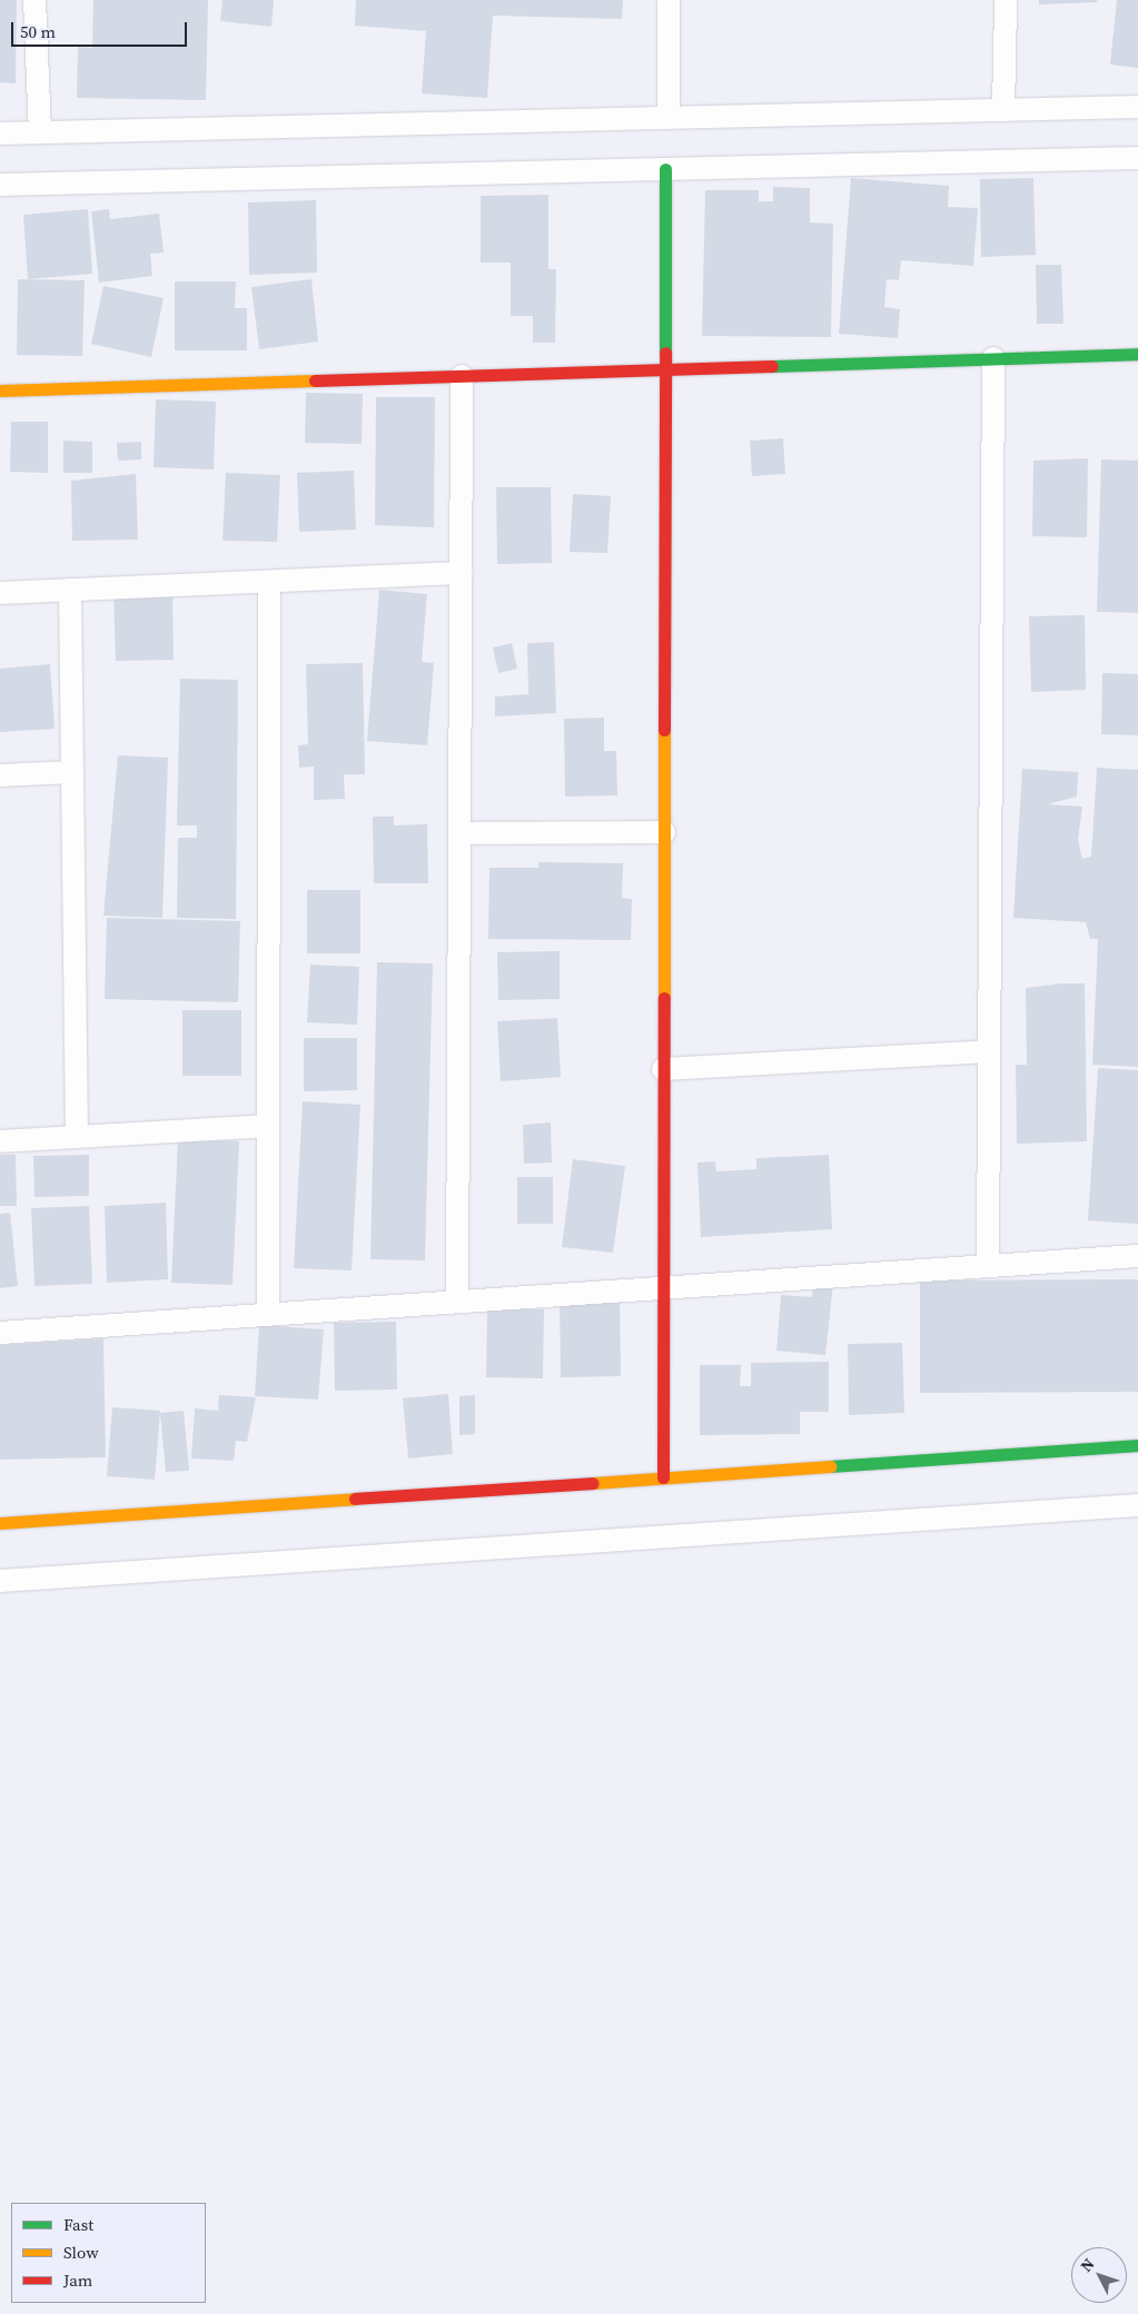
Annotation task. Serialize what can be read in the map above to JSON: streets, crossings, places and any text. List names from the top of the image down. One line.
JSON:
{"legend":["Fast","Slow","Jam"],"scale_bar":"50 m","north":"top left"}
